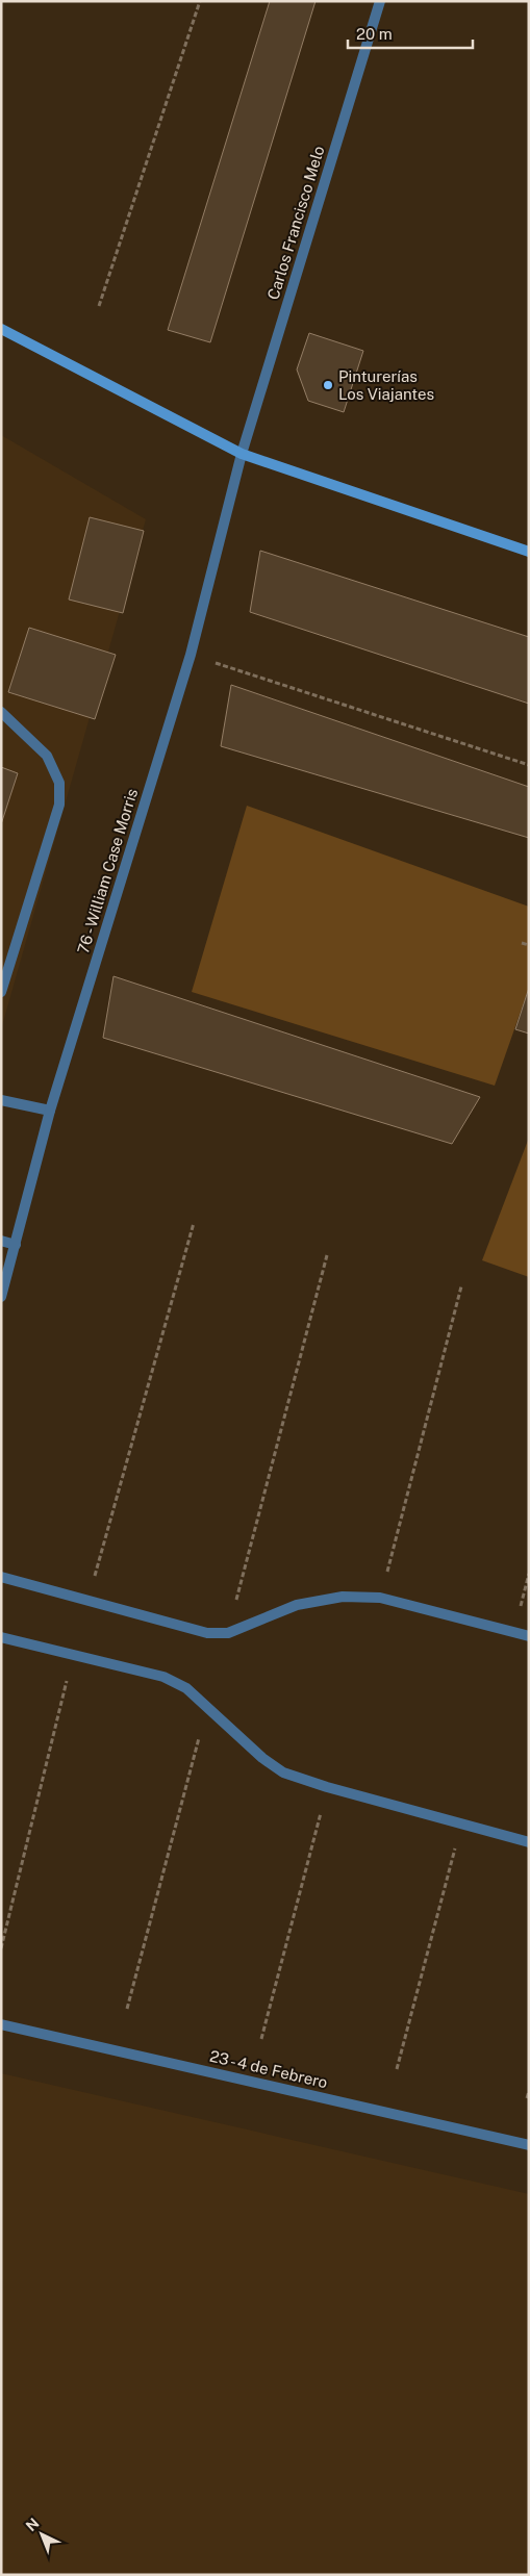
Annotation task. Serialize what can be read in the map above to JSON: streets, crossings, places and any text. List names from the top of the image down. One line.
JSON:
{"streets":{"street":["Carlos Francisco Melo","76 - William Case Morris","23 - 4 de Febrero"]},"crossings":[["Carlos Francisco Melo","76 - William Case Morris"]],"places":["Pinturerías Los Viajantes"],"scale_bar":"20 m","north":"top left"}
